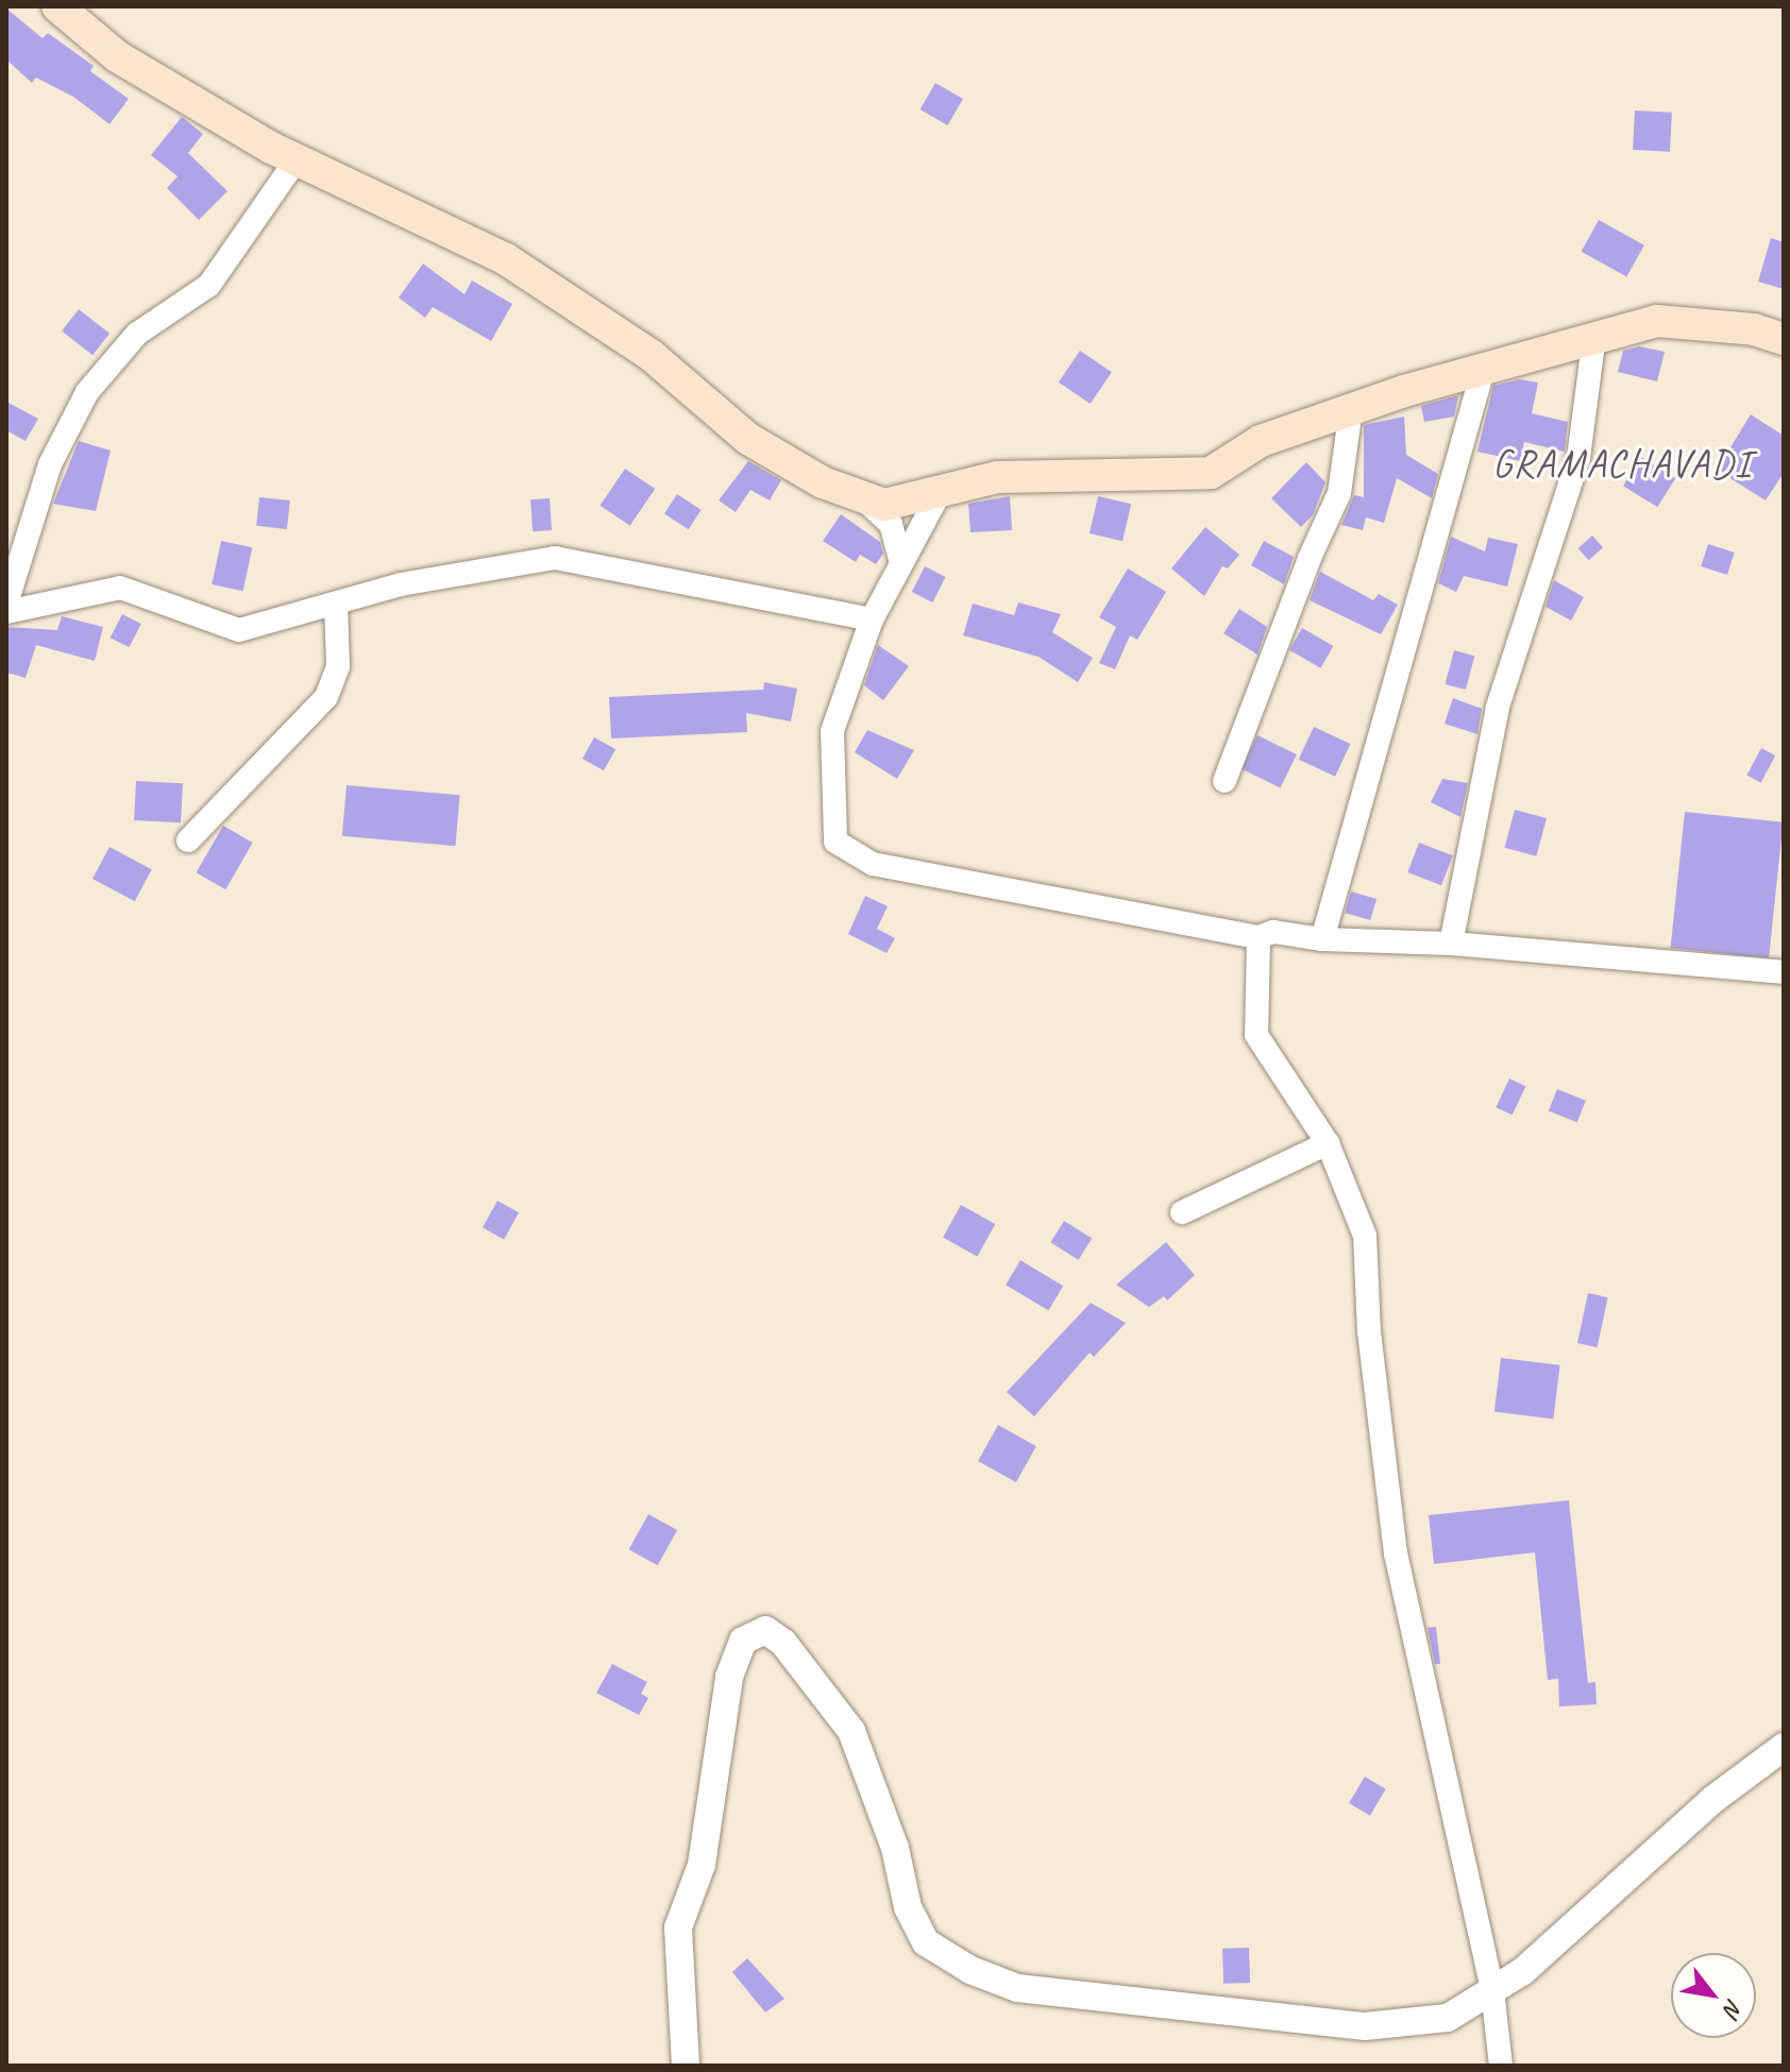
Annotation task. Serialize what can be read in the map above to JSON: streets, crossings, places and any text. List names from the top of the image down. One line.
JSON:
{"districts":["GRAMACHAVADI"],"north":"bottom right"}
